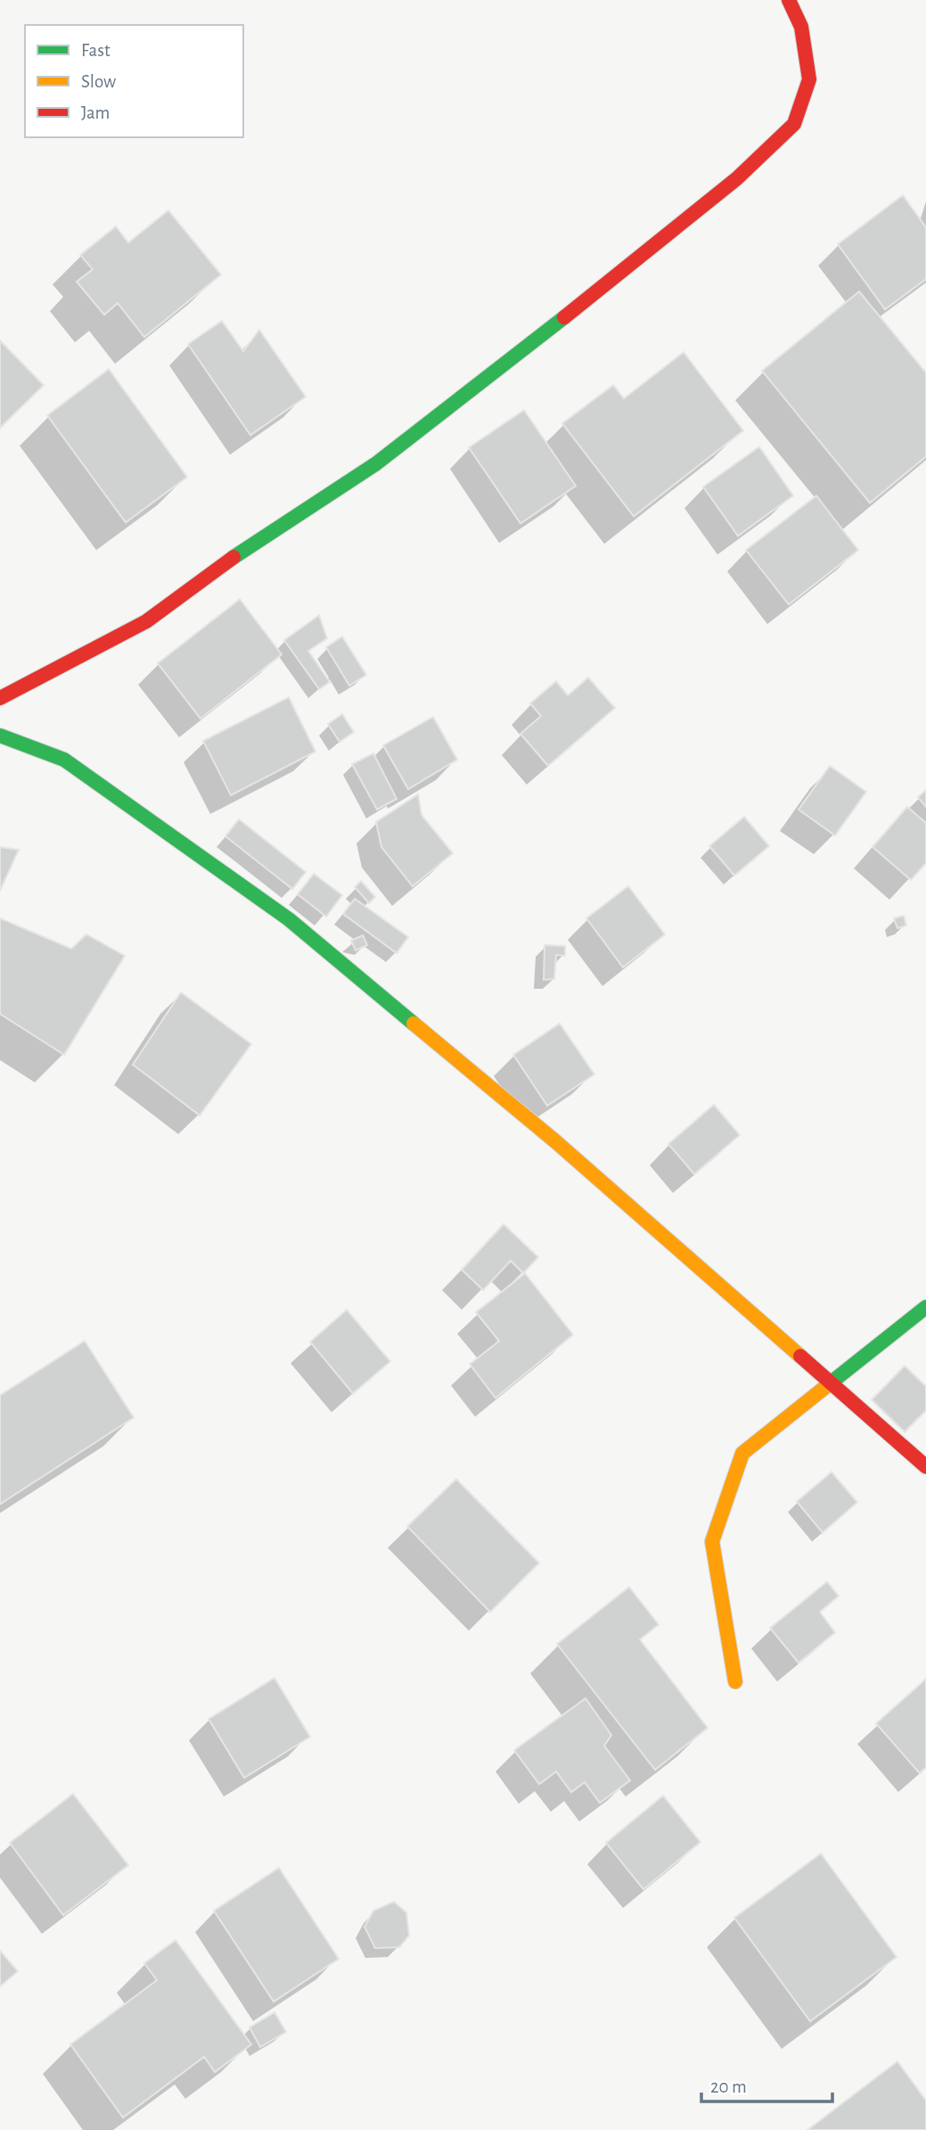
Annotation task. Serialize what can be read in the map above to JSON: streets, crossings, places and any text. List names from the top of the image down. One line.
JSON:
{"legend":["Fast","Slow","Jam"],"scale_bar":"20 m"}
